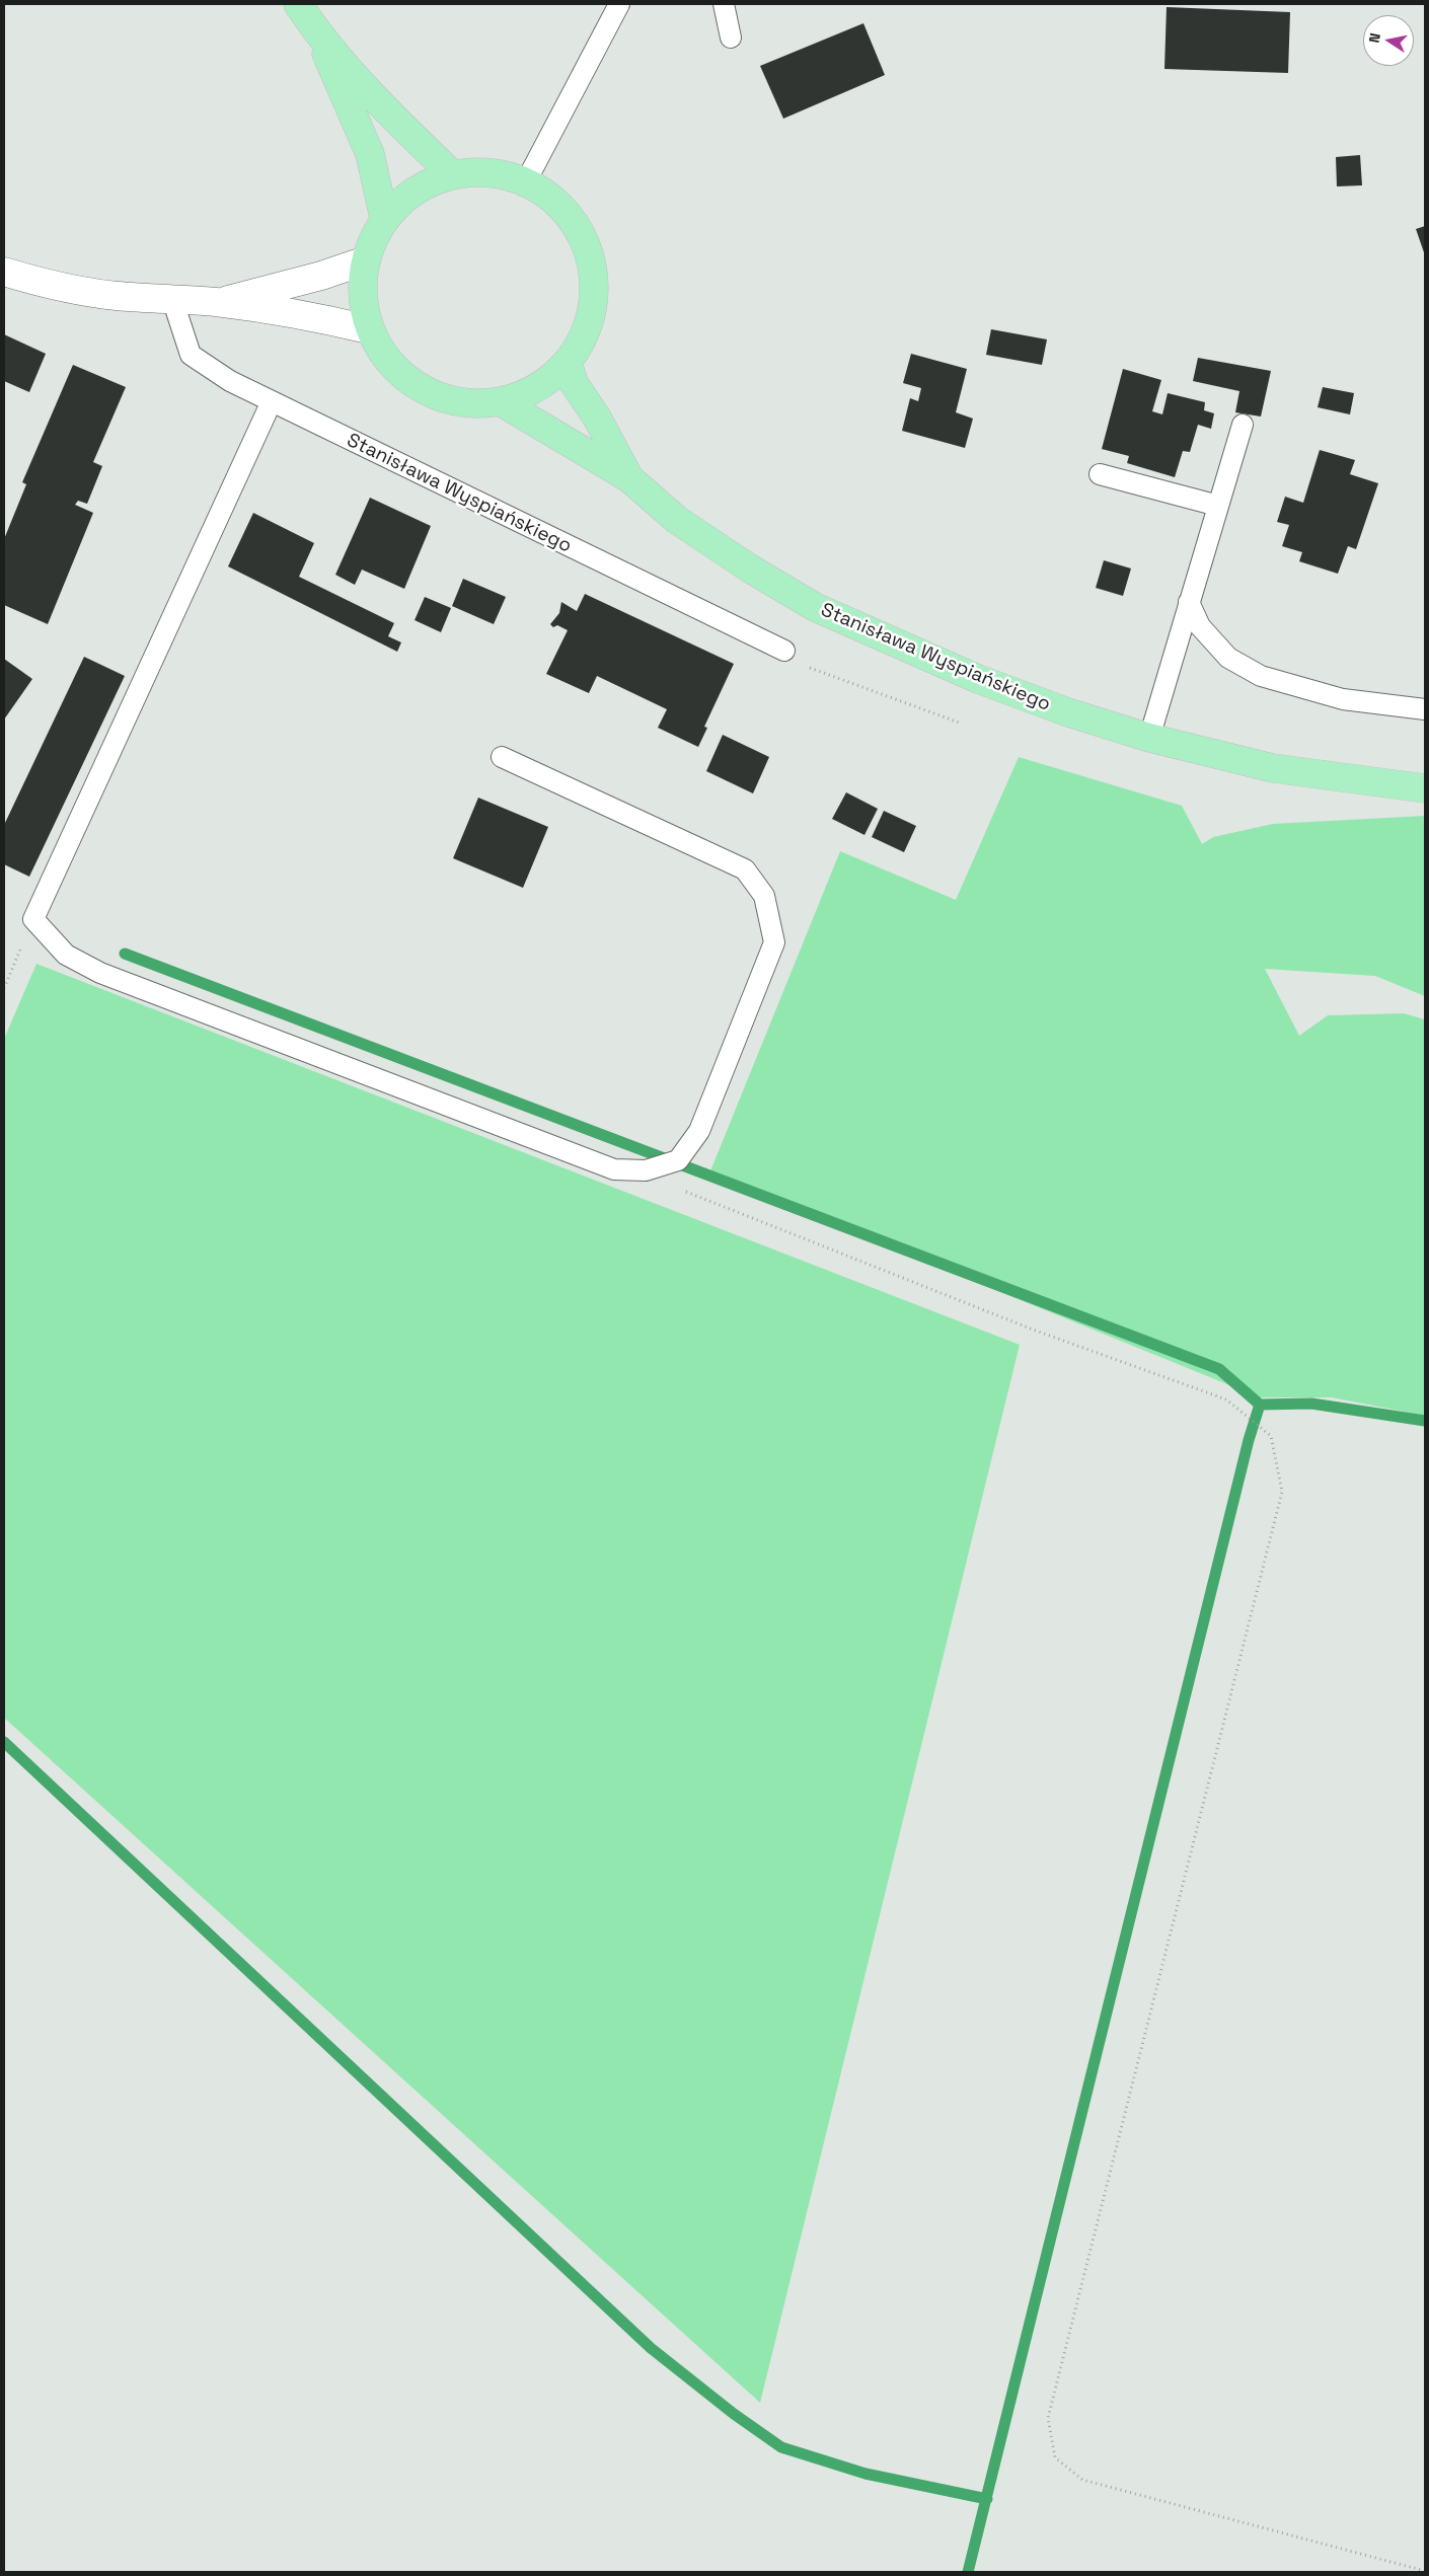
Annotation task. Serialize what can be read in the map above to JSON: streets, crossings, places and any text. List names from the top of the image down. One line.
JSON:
{"streets":{"main road":["Stanisława Wyspiańskiego"]},"north":"left"}
